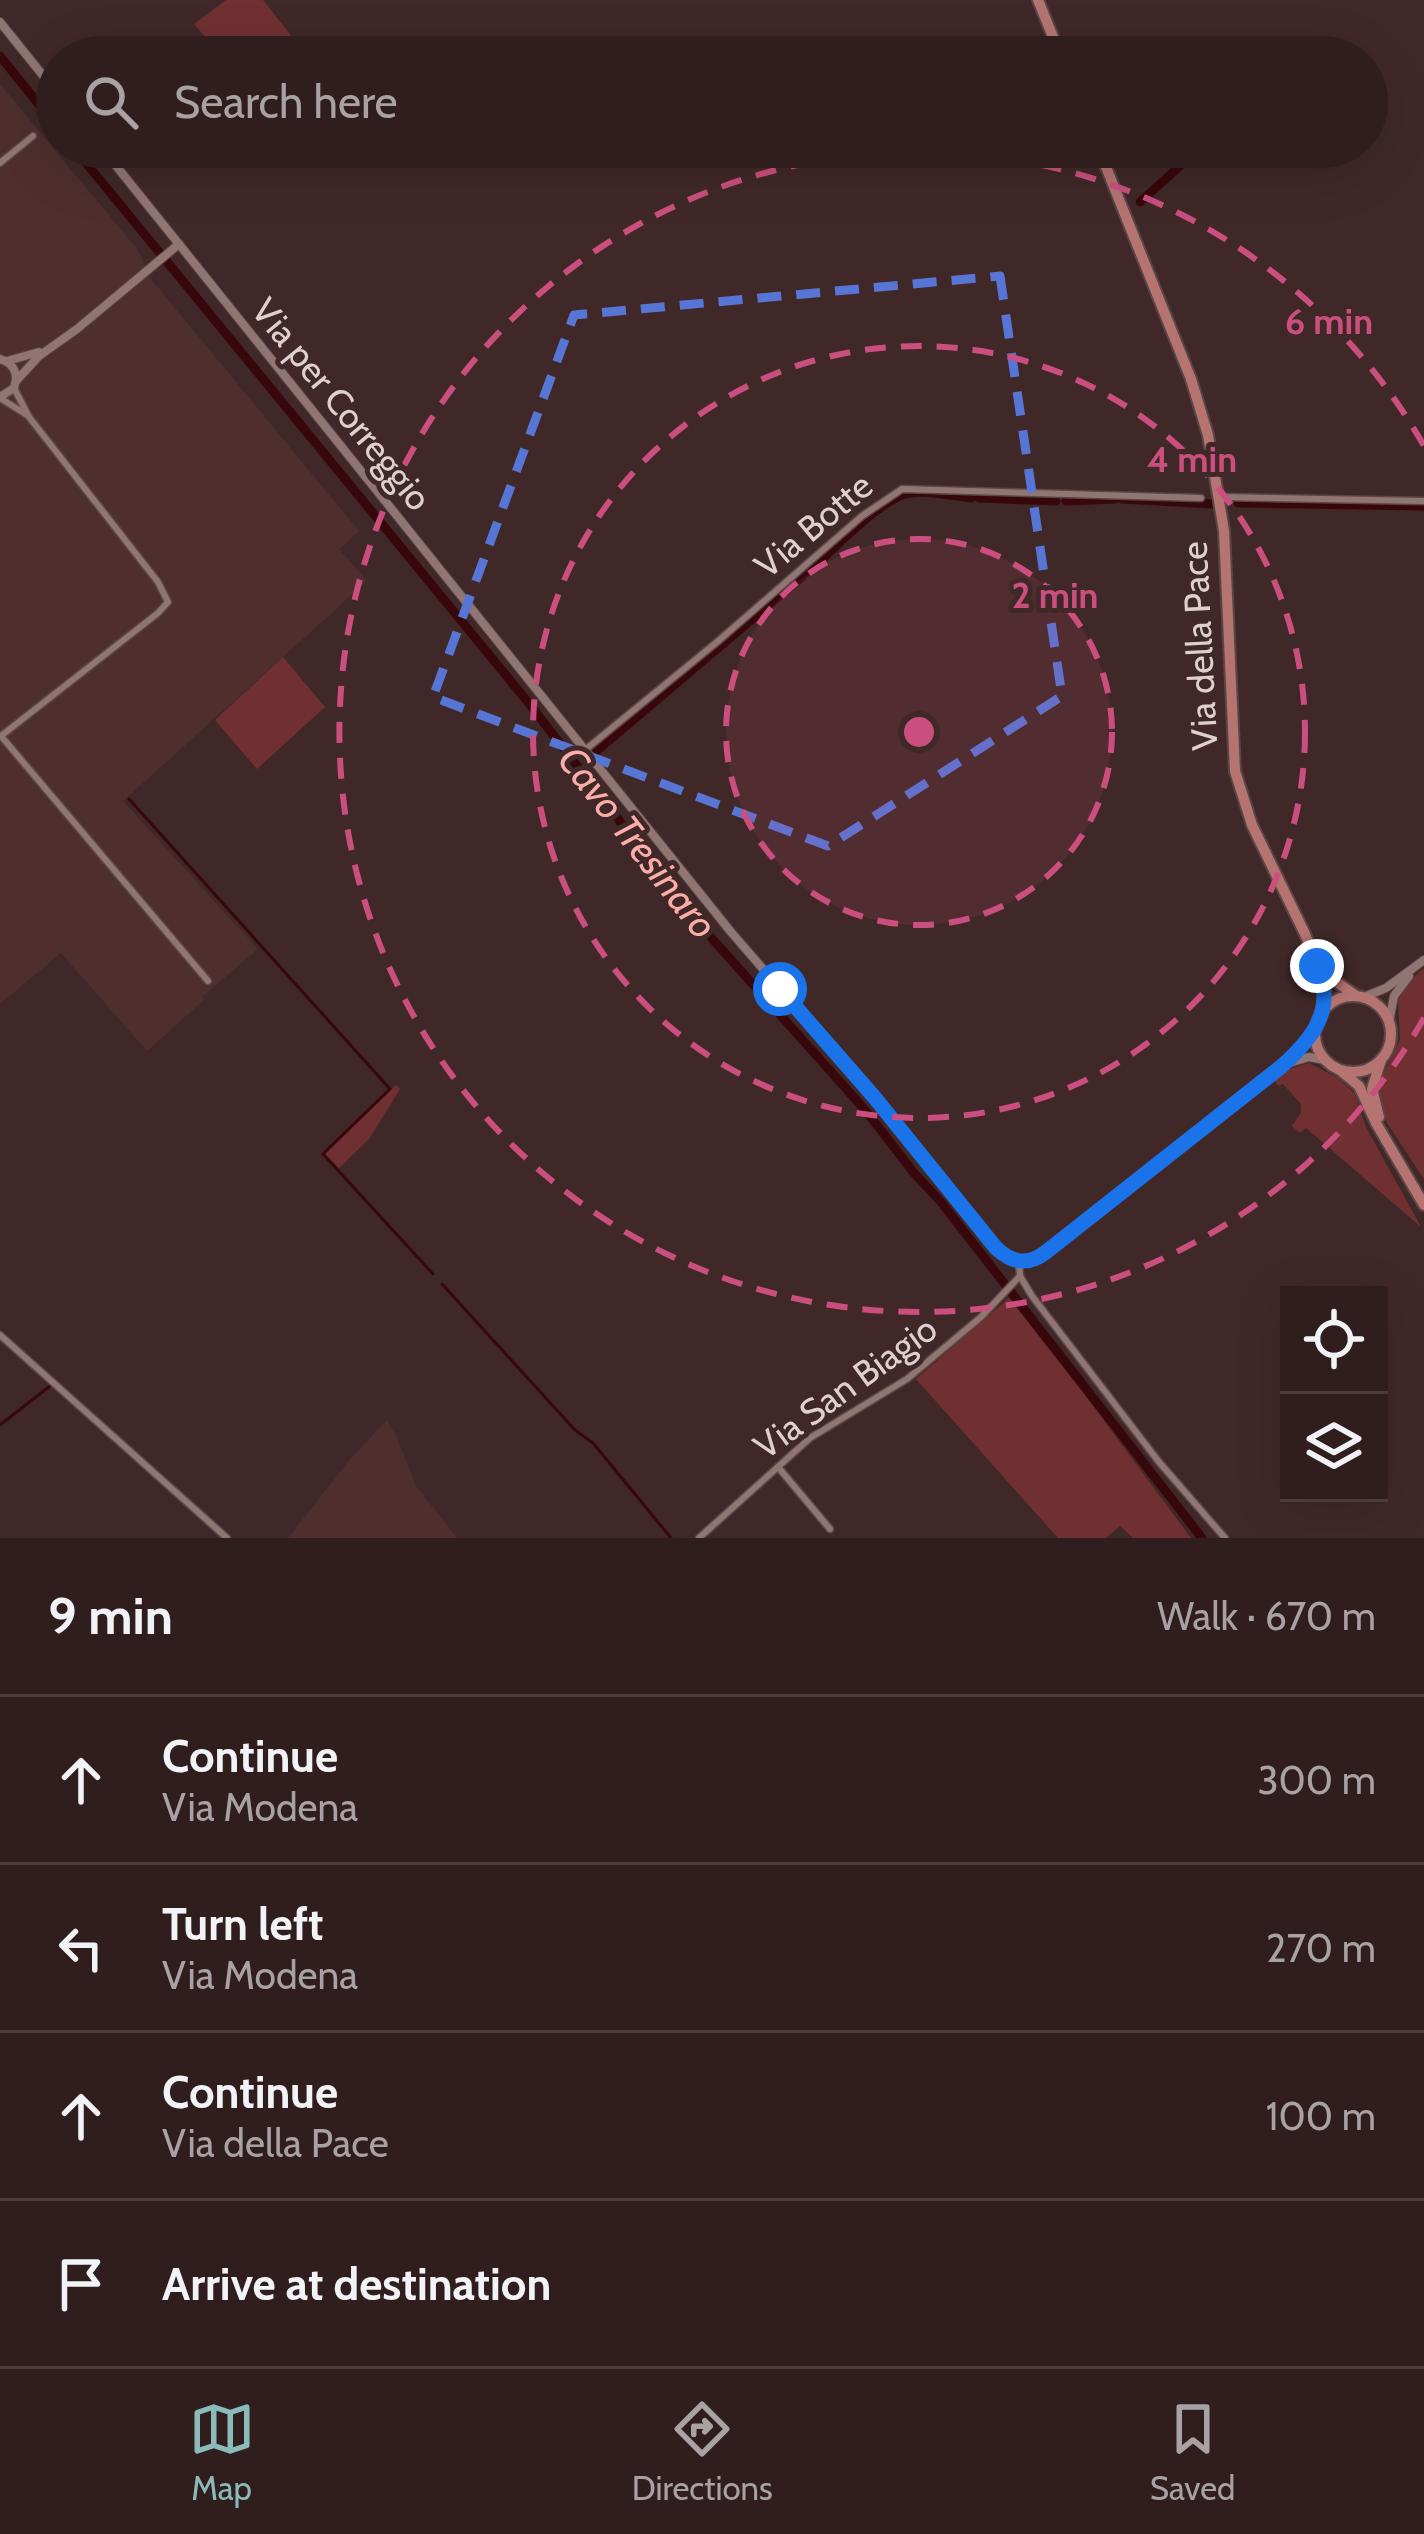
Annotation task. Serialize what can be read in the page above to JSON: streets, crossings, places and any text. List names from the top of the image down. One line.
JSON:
{"streets":{"main road":["Via della Pace"],"street":["Via per Correggio","Via Botte","Via San Biagio"]},"crossings":[["Via per Correggio","Via Botte"]],"water":["Cavo Tresinaro"],"page":{"search":"Search here","heading":["9 min","Walk · 670 m"],"list":[["Continue","Via Modena","300 m"],["Turn left","Via Modena","270 m"],["Continue","Via della Pace","100 m"],"Arrive at destination"],"nav":["Map","Directions","Saved"]},"rings":["6 min","4 min","2 min"]}
